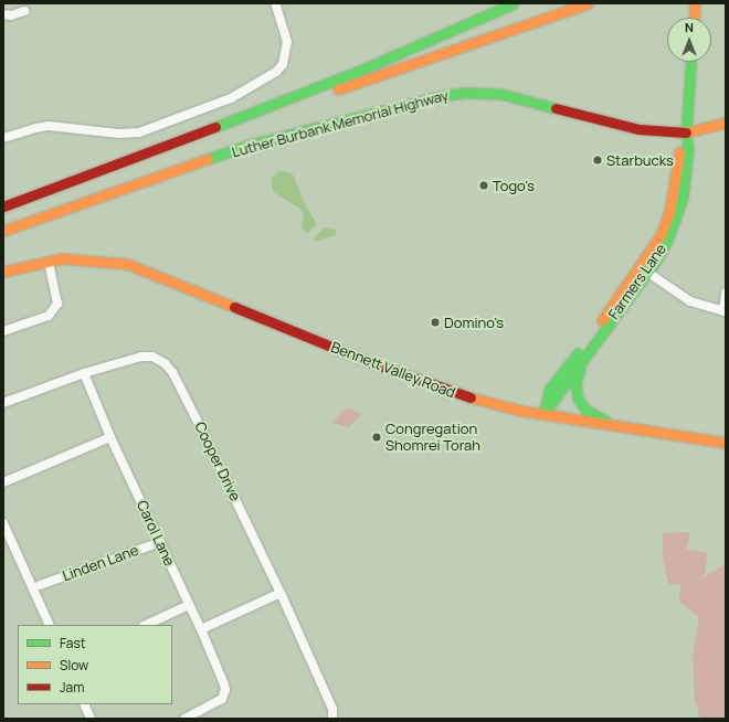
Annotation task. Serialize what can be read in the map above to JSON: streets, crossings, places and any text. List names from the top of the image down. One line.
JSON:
{"streets":{"main road":["Luther Burbank Memorial Highway","Farmers Lane","Bennett Valley Road"],"street":["Cooper Drive","Carol Lane","Linden Lane"]},"crossings":[["Luther Burbank Memorial Highway","Farmers Lane"],["Farmers Lane","Bennett Valley Road"],["Cooper Drive","Carol Lane"],["Carol Lane","Linden Lane"]],"places":["Starbucks","Togo's","Domino's","Congregation Shomrei Torah"],"legend":["Fast","Slow","Jam"],"north":"top"}
